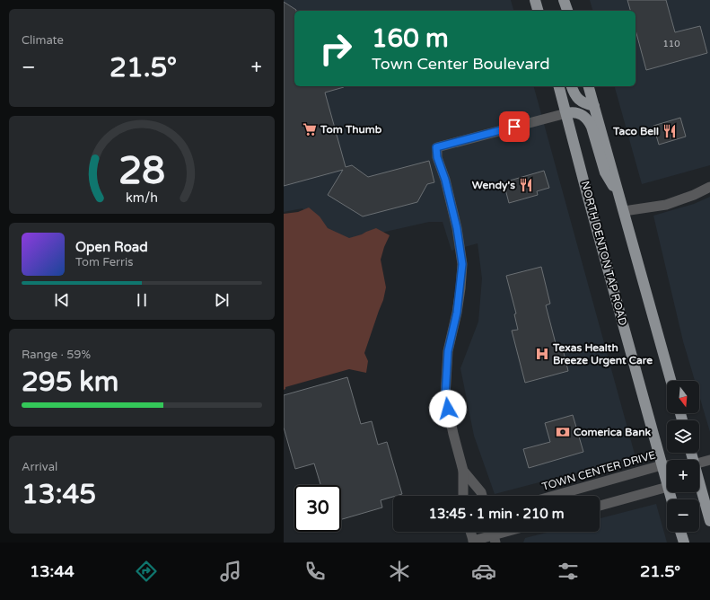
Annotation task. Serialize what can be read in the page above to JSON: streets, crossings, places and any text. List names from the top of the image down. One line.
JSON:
{"streets":{"main road":["NORTH DENTON TAP ROAD"],"street":["TOWN CENTER DRIVE"]},"crossings":[["NORTH DENTON TAP ROAD","TOWN CENTER DRIVE"]],"places":{"supermarket":["Tom Thumb"],"restaurant":["Taco Bell","Wendy's"],"hospital":["Texas Health Breeze Urgent Care"],"bank":["Comerica Bank"]},"house_numbers":["110"],"north":"bottom","page":{"tile":["Climate",["Range · 59%","295 km"],["Arrival","13:45"]],"turn":["160 m","Town Center Boulevard"],"heat":["−","21.5°","+"],"song":["Open Road","Tom Ferris"],"map_buttons":["+","−"],"limit":"30","trip":"13:45 · 1 min · 210 m","tabs":["13:44","21.5°"],"gauge":["28","km/h"]}}
